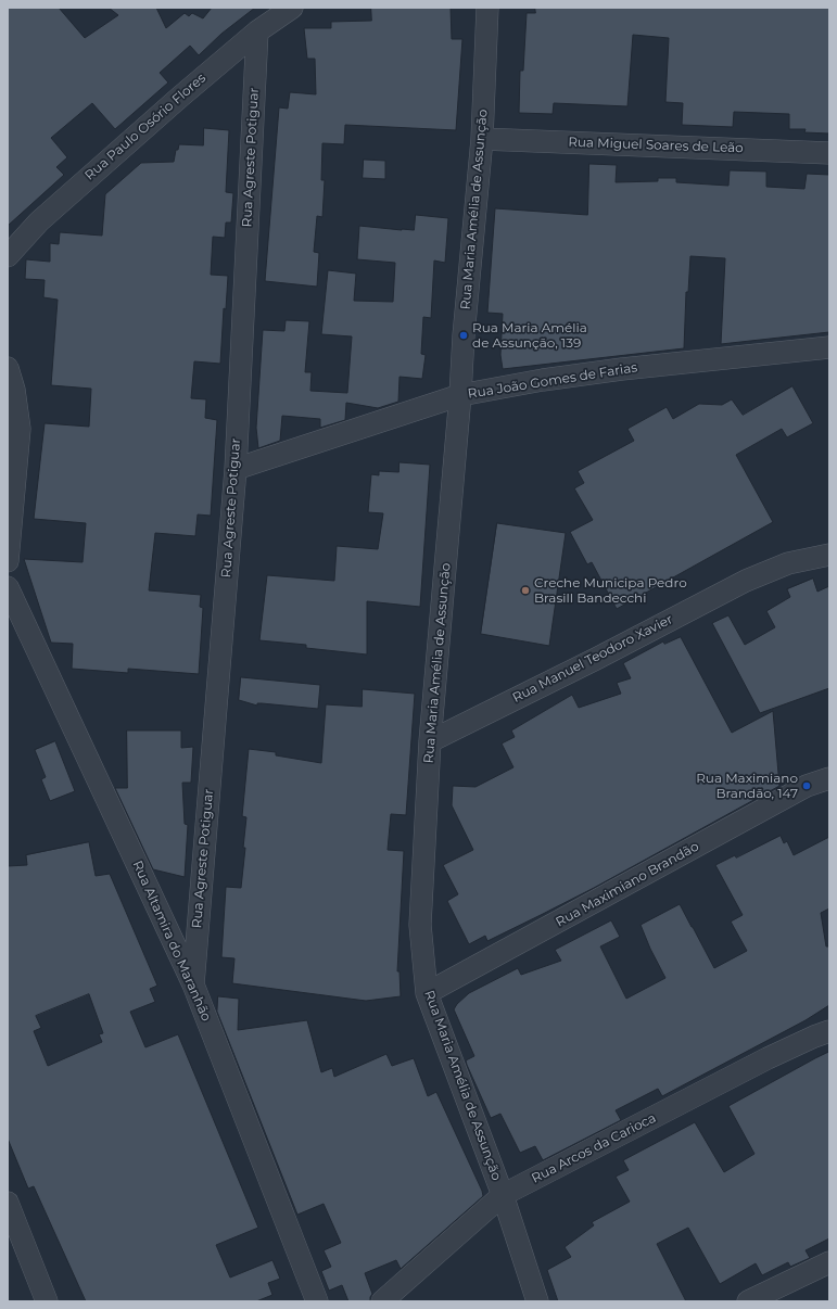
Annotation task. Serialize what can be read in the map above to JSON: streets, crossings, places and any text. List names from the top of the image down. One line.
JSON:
{"streets":{"street":["Rua Paulo Osório Flores","Rua Miguel Soares de Leão","Rua Agreste Potiguar","Rua Maria Amélia de Assunção","Rua João Gomes de Farias","Rua Manuel Teodoro Xavier","Rua Maximiano Brandão","Rua Altamira do Maranhão","Rua Arcos da Carioca"]},"crossings":[["Rua Paulo Osório Flores","Rua Agreste Potiguar"],["Rua Miguel Soares de Leão","Rua Maria Amélia de Assunção"],["Rua Agreste Potiguar","Rua João Gomes de Farias"],["Rua Agreste Potiguar","Rua Altamira do Maranhão"],["Rua Maria Amélia de Assunção","Rua João Gomes de Farias"],["Rua Maria Amélia de Assunção","Rua Manuel Teodoro Xavier"],["Rua Maria Amélia de Assunção","Rua Maximiano Brandão"],["Rua Maria Amélia de Assunção","Rua Arcos da Carioca"]],"places":["Rua Maria Amélia de Assunção, 139","Creche Municipa Pedro Brasill Bandecchi","Rua Maximiano Brandão, 147"]}
